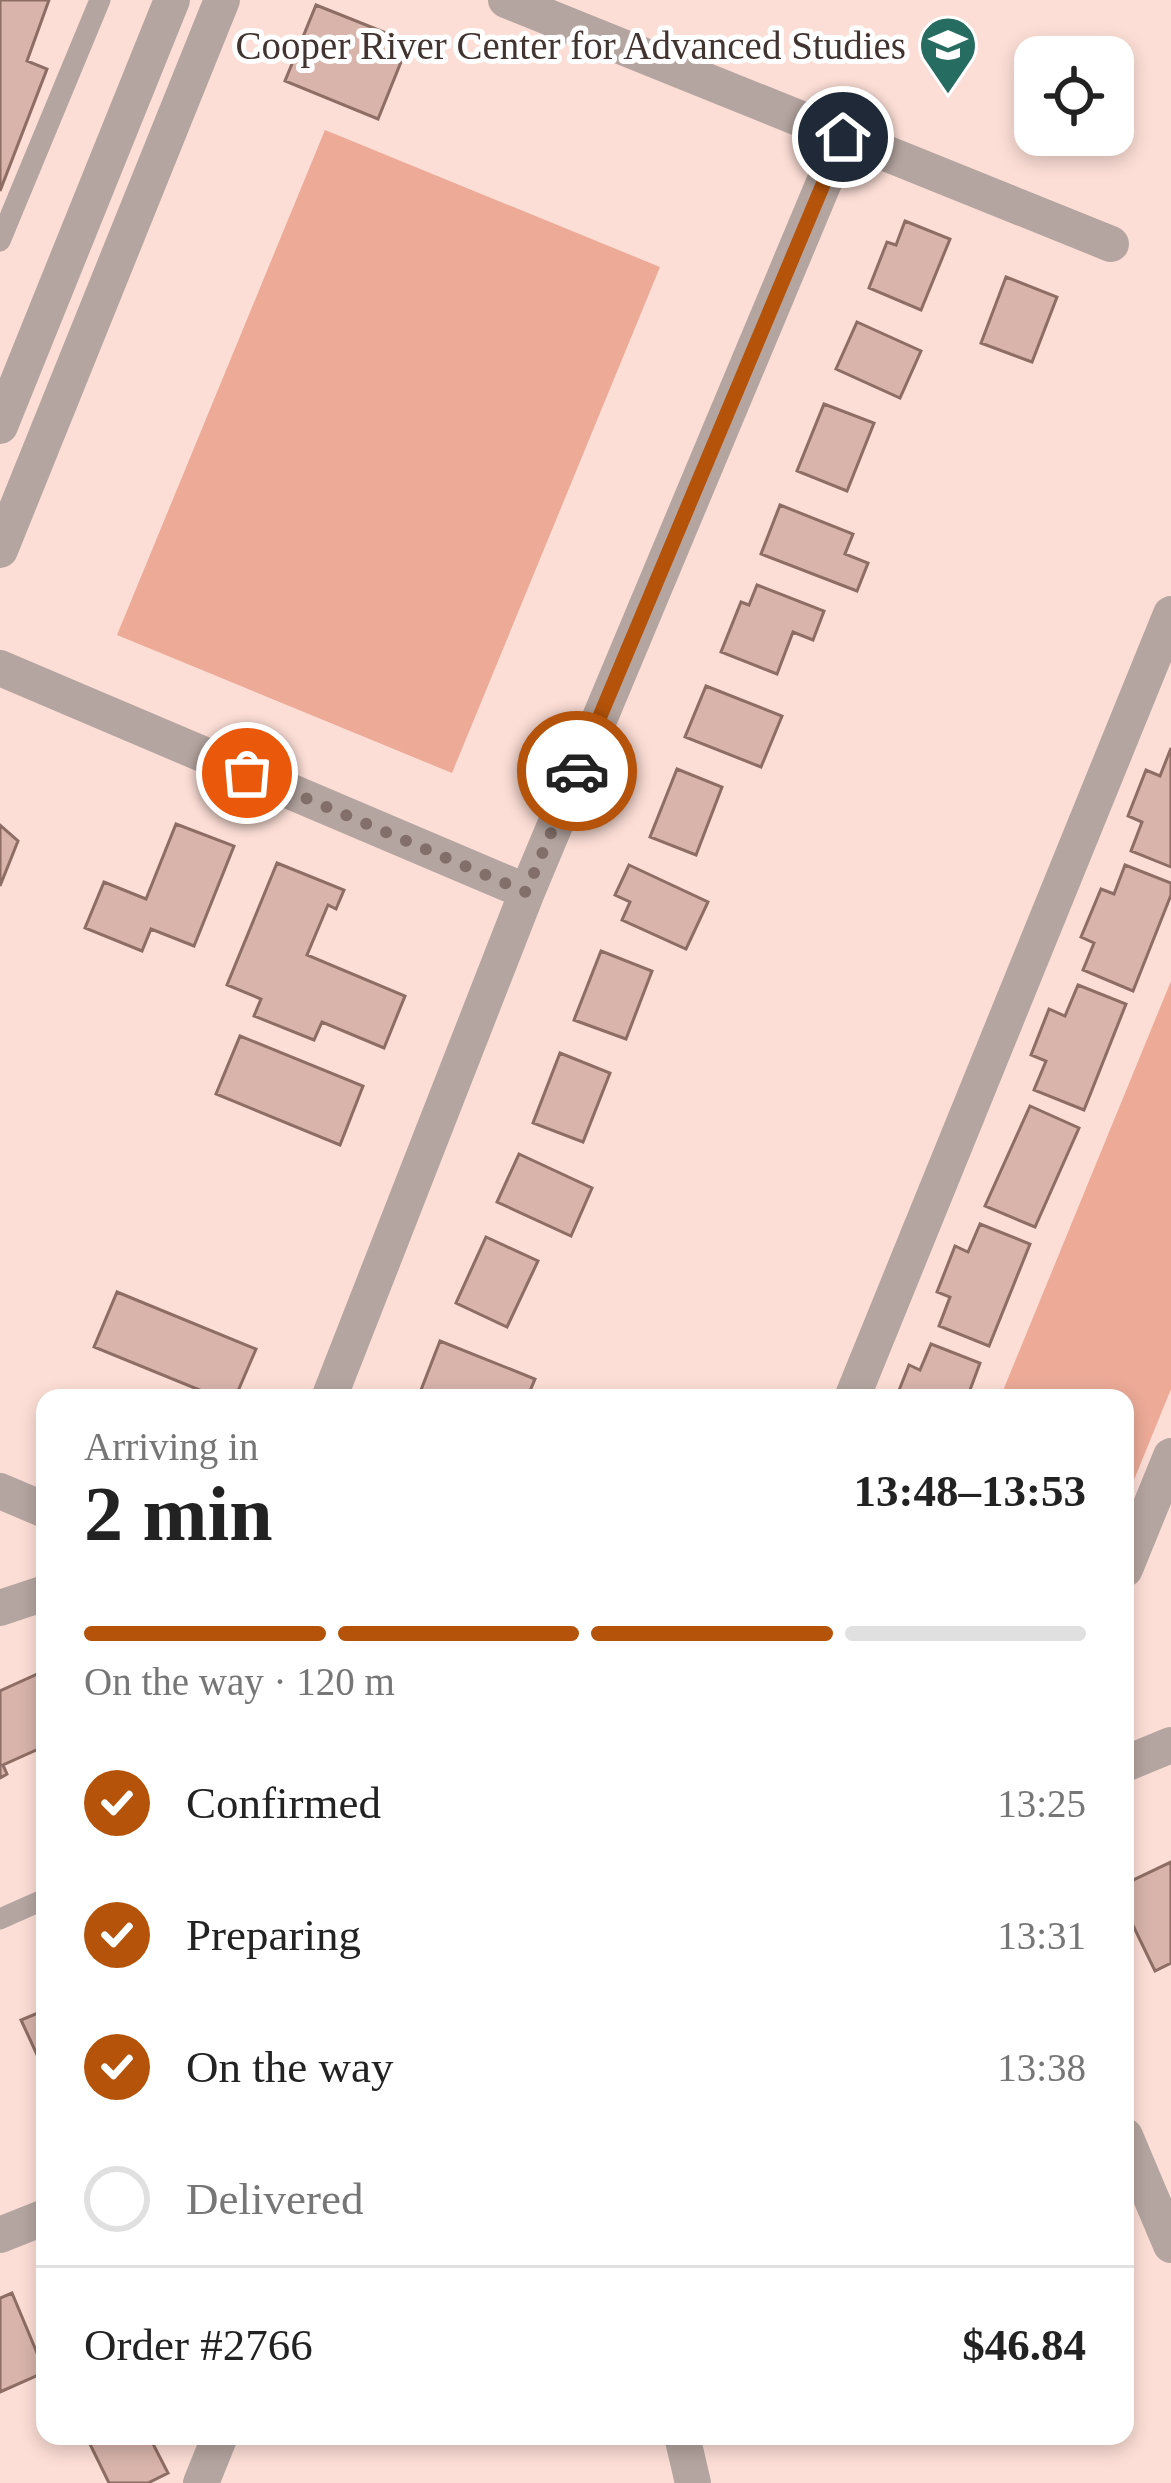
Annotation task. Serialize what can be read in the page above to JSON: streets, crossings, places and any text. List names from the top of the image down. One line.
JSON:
{"places":{"school or university":["Cooper River Center for Advanced Studies"]},"page":{"heading":["2 min","Arriving in","13:48–13:53"],"panel":["Order #2766","$46.84"],"bar":"On the way · 120 m","list":[["Confirmed","13:25"],["Preparing","13:31"],["On the way","13:38"],"Delivered"]}}
